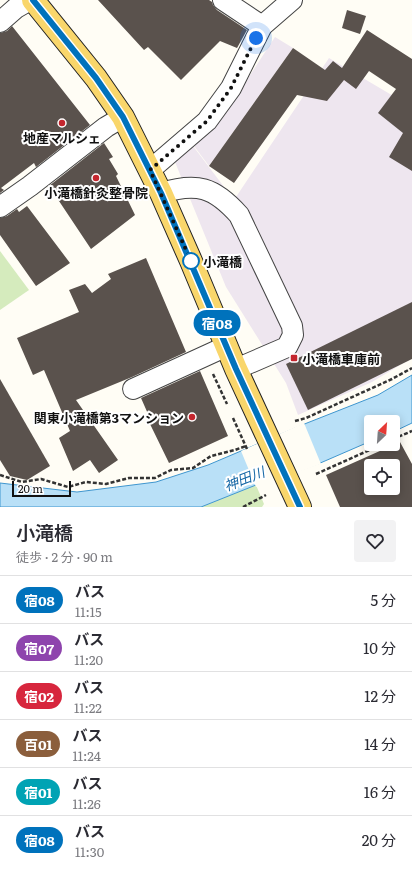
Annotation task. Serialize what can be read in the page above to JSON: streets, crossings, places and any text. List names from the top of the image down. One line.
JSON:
{"water":["神田川"],"places":{"other":["地産マルシェ","小滝橋針灸整骨院","小滝橋","関東小滝橋第3マンション"],"transit":["小滝橋車庫前"]},"lines":["bus line 宿08"],"scale_bar":"20 m","north":"top right","page":{"on_map":"宿08","scale":"20 m","heading":["小滝橋","徒歩 · 2 分 · 90 m"],"list":[{"mark":"宿08","name":"バス","note":"11:15","value":"5 分"},{"mark":"宿07","name":"バス","note":"11:20","value":"10 分"},{"mark":"宿02","name":"バス","note":"11:22","value":"12 分"},{"mark":"百01","name":"バス","note":"11:24","value":"14 分"},{"mark":"宿01","name":"バス","note":"11:26","value":"16 分"},{"mark":"宿08","name":"バス","note":"11:30","value":"20 分"}]}}
